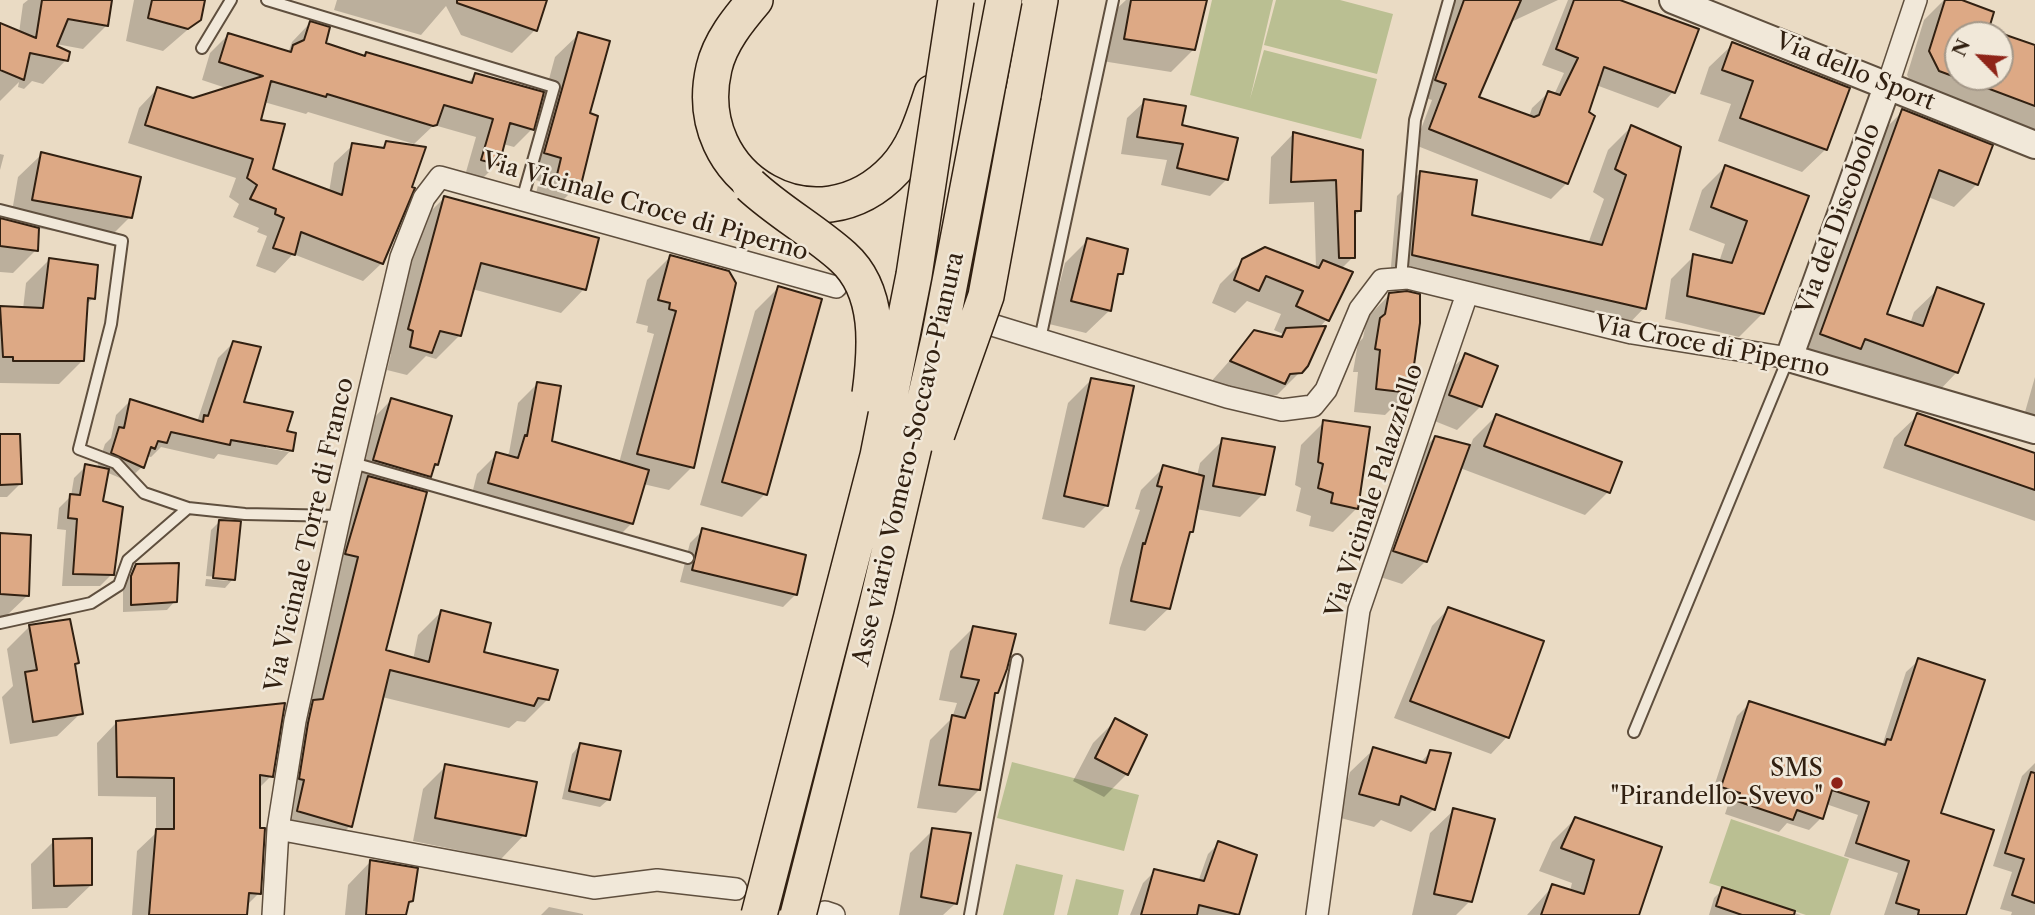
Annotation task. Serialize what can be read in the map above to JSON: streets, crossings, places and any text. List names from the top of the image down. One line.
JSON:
{"streets":{"highway":["Asse viario Vomero-Soccavo-Pianura"],"street":["Via dello Sport","Via Vicinale Croce di Piperno","Via del Discobolo","Via Croce di Piperno","Via Vicinale Palazziello","Via Vicinale Torre di Franco"]},"crossings":[["Via dello Sport","Via del Discobolo"],["Via Vicinale Croce di Piperno","Via Vicinale Torre di Franco"],["Via del Discobolo","Via Croce di Piperno"],["Via Croce di Piperno","Via Vicinale Palazziello"]],"places":["SMS \"Pirandello-Svevo\""],"north":"top left"}
